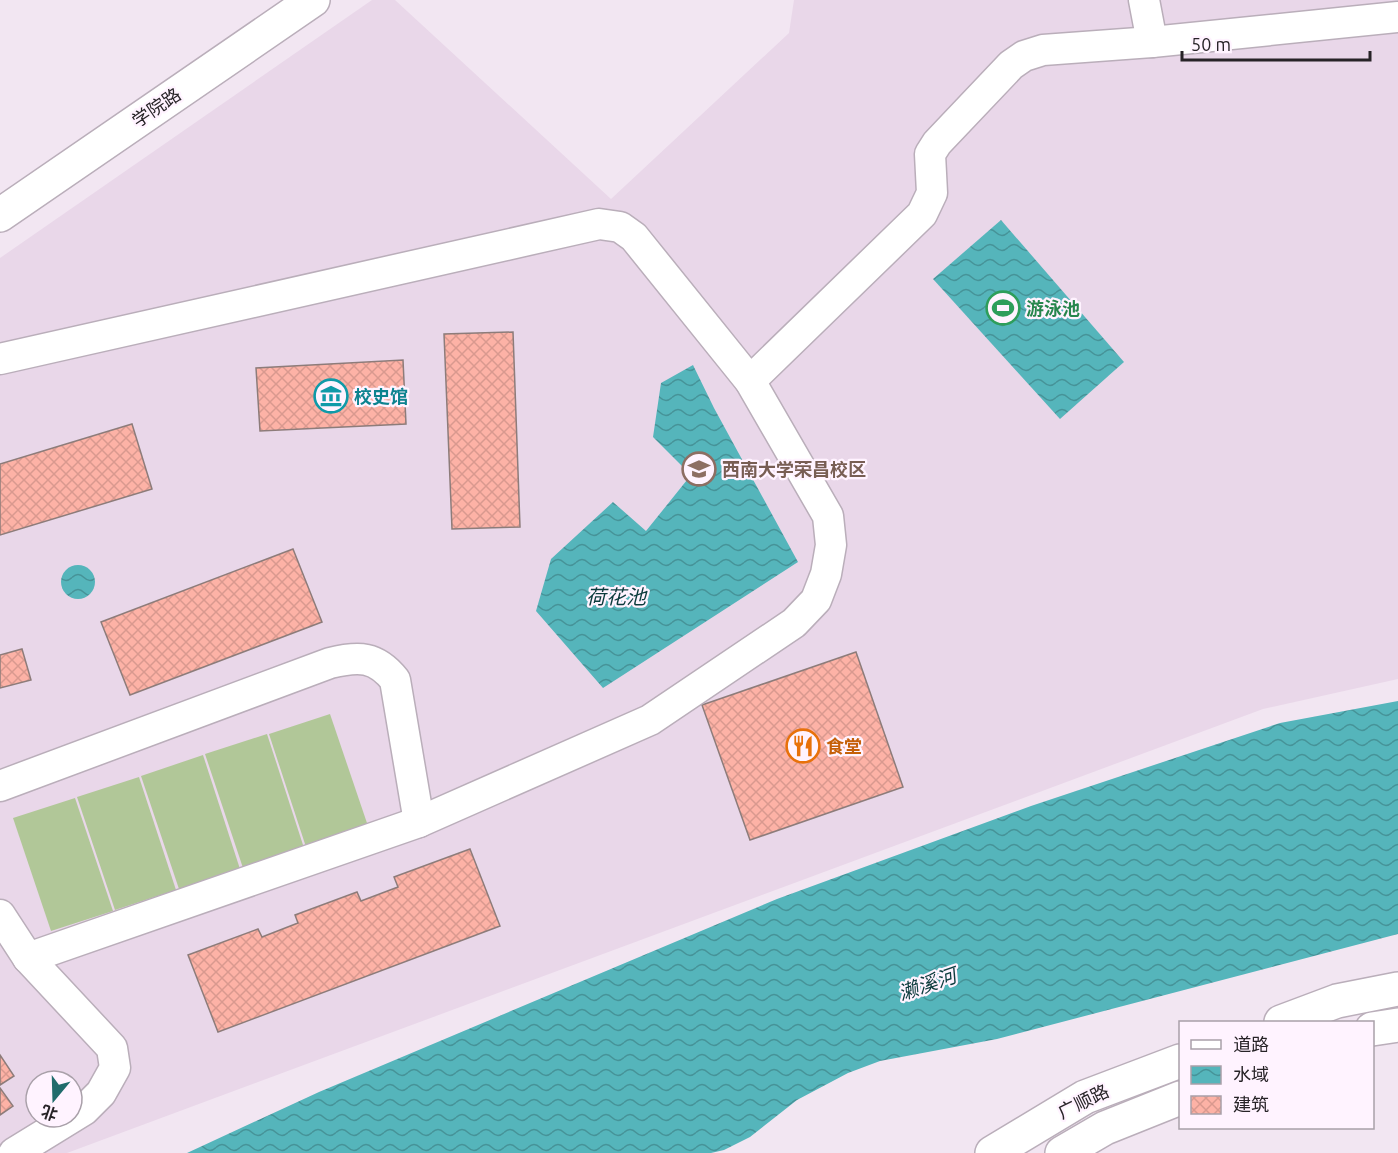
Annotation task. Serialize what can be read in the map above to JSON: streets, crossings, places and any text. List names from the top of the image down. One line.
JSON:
{"streets":{"main road":["学院路","广顺路"]},"water":["荷花池","濑溪河"],"places":{"sports":["游泳池"],"museum":["校史馆"],"school or university":["西南大学荣昌校区"],"restaurant":["食堂"]},"legend":["道路","水域","建筑"],"scale_bar":"50 m","north":"bottom"}
